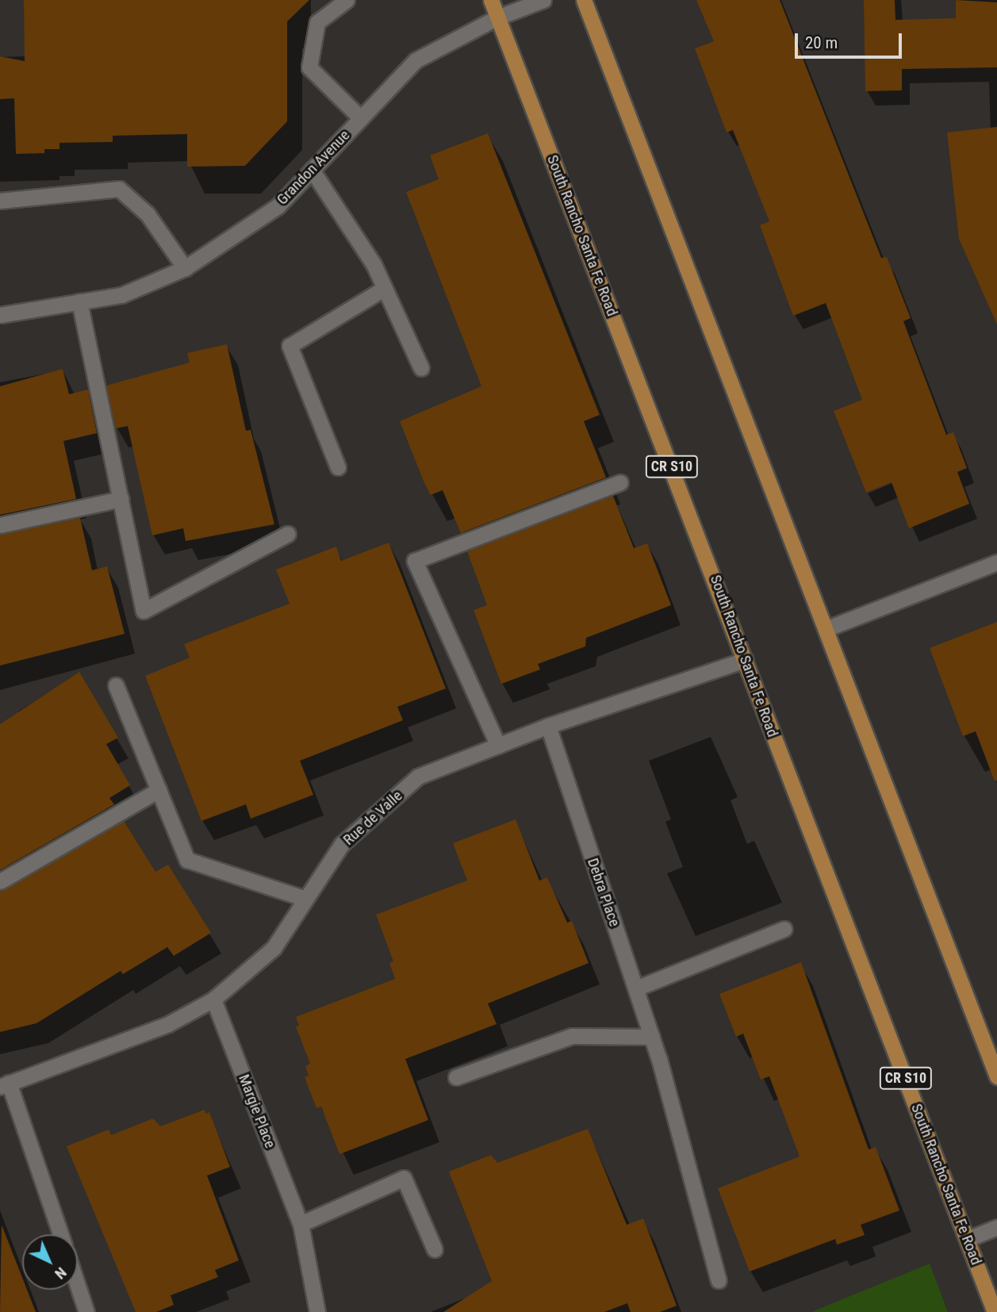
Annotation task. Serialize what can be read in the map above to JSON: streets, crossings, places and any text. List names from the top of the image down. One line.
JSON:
{"streets":{"main road":["South Rancho Santa Fe Road","CR S10"],"street":["Grandon Avenue","Rue de Valle","Debra Place","Margie Place"]},"crossings":[["Grandon Avenue","South Rancho Santa Fe Road"],["South Rancho Santa Fe Road","Rue de Valle"],["Rue de Valle","Debra Place"],["Rue de Valle","Margie Place"]],"scale_bar":"20 m","north":"bottom right"}
